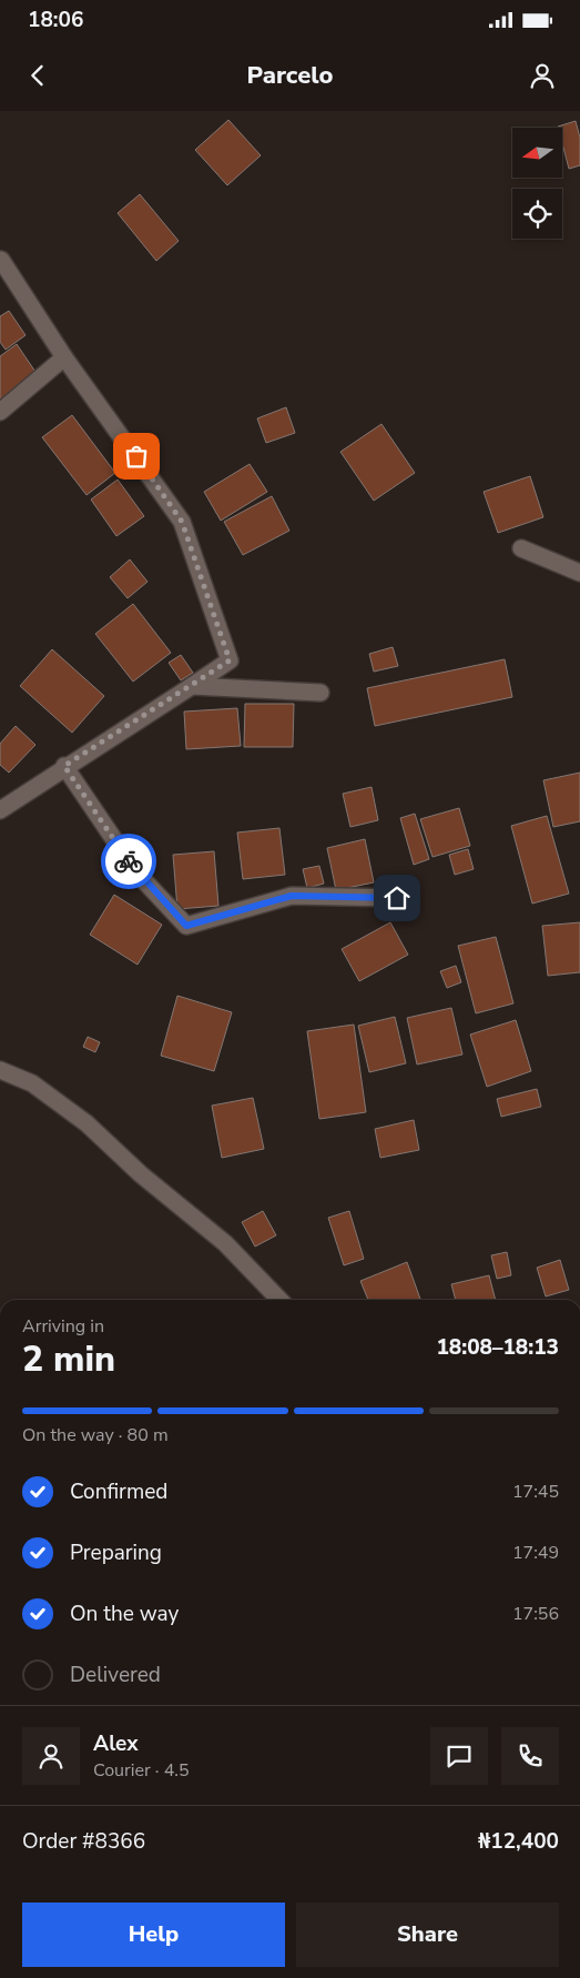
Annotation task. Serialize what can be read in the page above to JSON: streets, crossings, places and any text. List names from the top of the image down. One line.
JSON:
{"north":"left","page":{"status":"18:06","header":"Parcelo","heading":["2 min","Arriving in","18:08–18:13"],"panel":["Alex","Courier · 4.5","Order #8366","₦12,400"],"bar":"On the way · 80 m","list":[["Confirmed","17:45"],["Preparing","17:49"],["On the way","17:56"],"Delivered"],"buttons":["Help","Share"]}}
